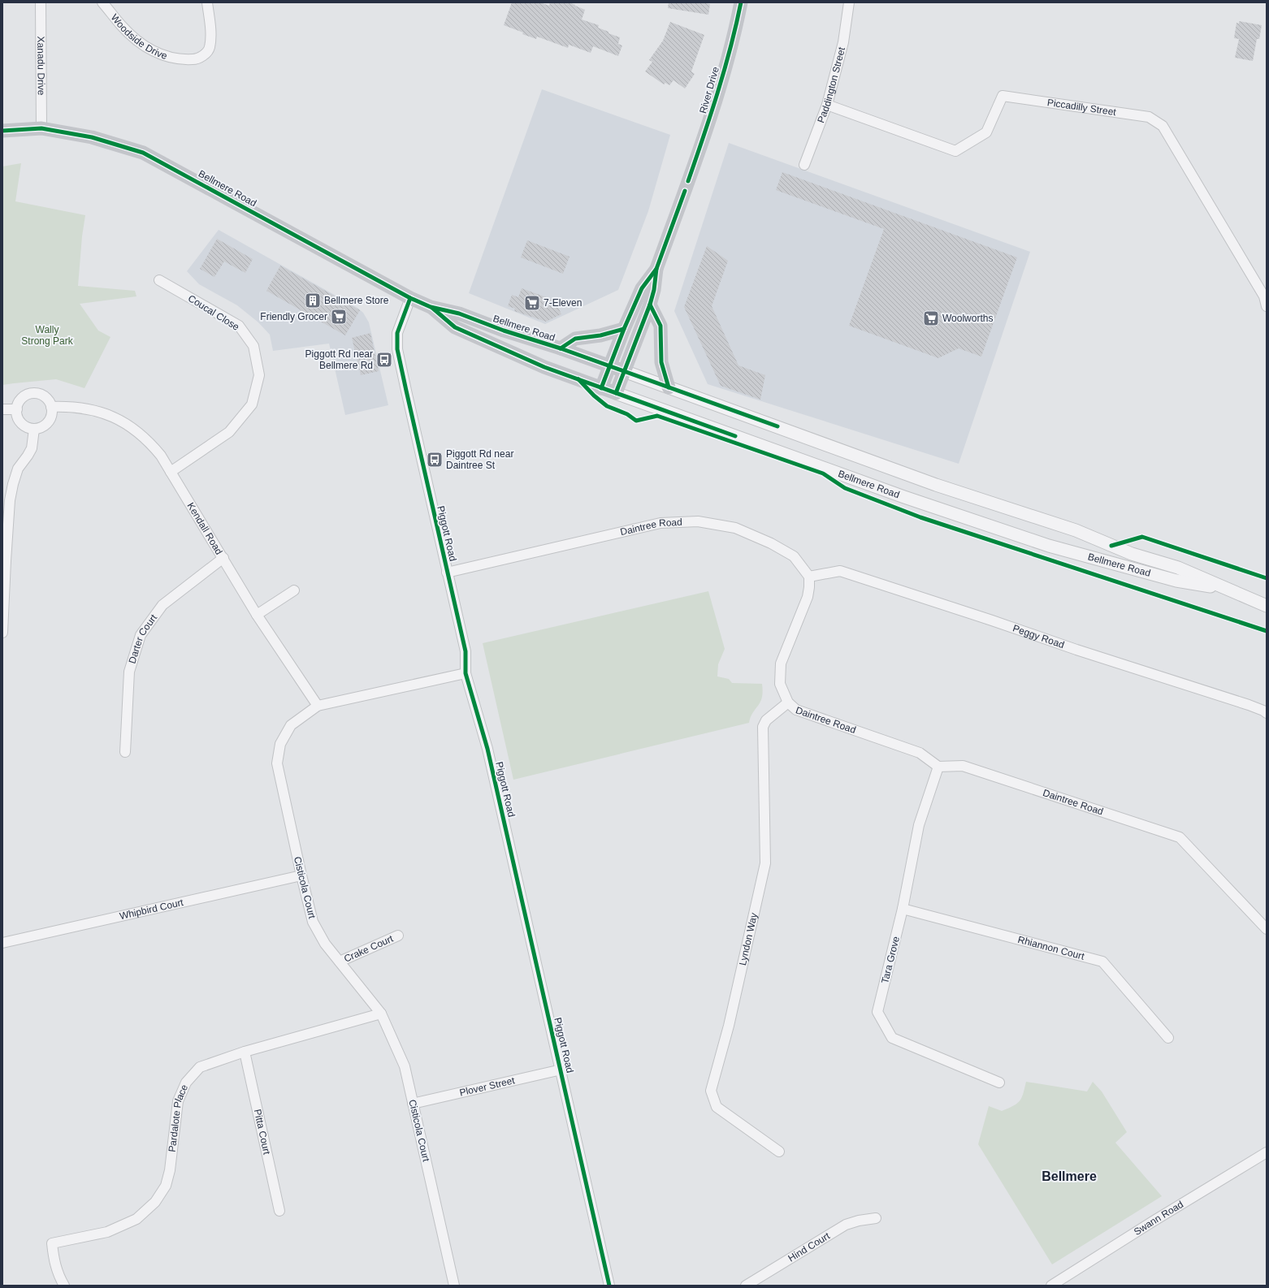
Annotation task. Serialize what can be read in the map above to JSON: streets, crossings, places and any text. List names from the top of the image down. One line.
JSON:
{"streets":{"main road":["River Drive","Bellmere Road"],"street":["Woodside Drive","Xanadu Drive","Paddington Street","Piccadilly Street","Coucal Close","Kendall Road","Daintree Road","Piggott Road","Peggy Road","Darter Court","Cisticola Court","Whipbird Court","Lyndon Way","Crake Court","Rhiannon Court","Tara Grove","Plover Street","Pardalote Place","Pitta Court","Swann Road","Hind Court"]},"crossings":[["Xanadu Drive","Bellmere Road"],["Paddington Street","Piccadilly Street"],["River Drive","Bellmere Road"],["Bellmere Road","Piggott Road"],["Coucal Close","Kendall Road"],["Kendall Road","Darter Court"],["Kendall Road","Cisticola Court"],["Daintree Road","Piggott Road"],["Daintree Road","Peggy Road"],["Daintree Road","Lyndon Way"],["Daintree Road","Tara Grove"],["Piggott Road","Cisticola Court"],["Piggott Road","Plover Street"],["Cisticola Court","Whipbird Court"],["Cisticola Court","Crake Court"],["Cisticola Court","Plover Street"],["Cisticola Court","Pardalote Place"],["Rhiannon Court","Tara Grove"],["Pardalote Place","Pitta Court"]],"districts":["Bellmere"],"parks":["Wally Strong Park"],"places":{"building":["Bellmere Store"],"supermarket":["7-Eleven","Friendly Grocer","Woolworths"],"bus stop":["Piggott Rd near Bellmere Rd","Piggott Rd near Daintree St"]}}
